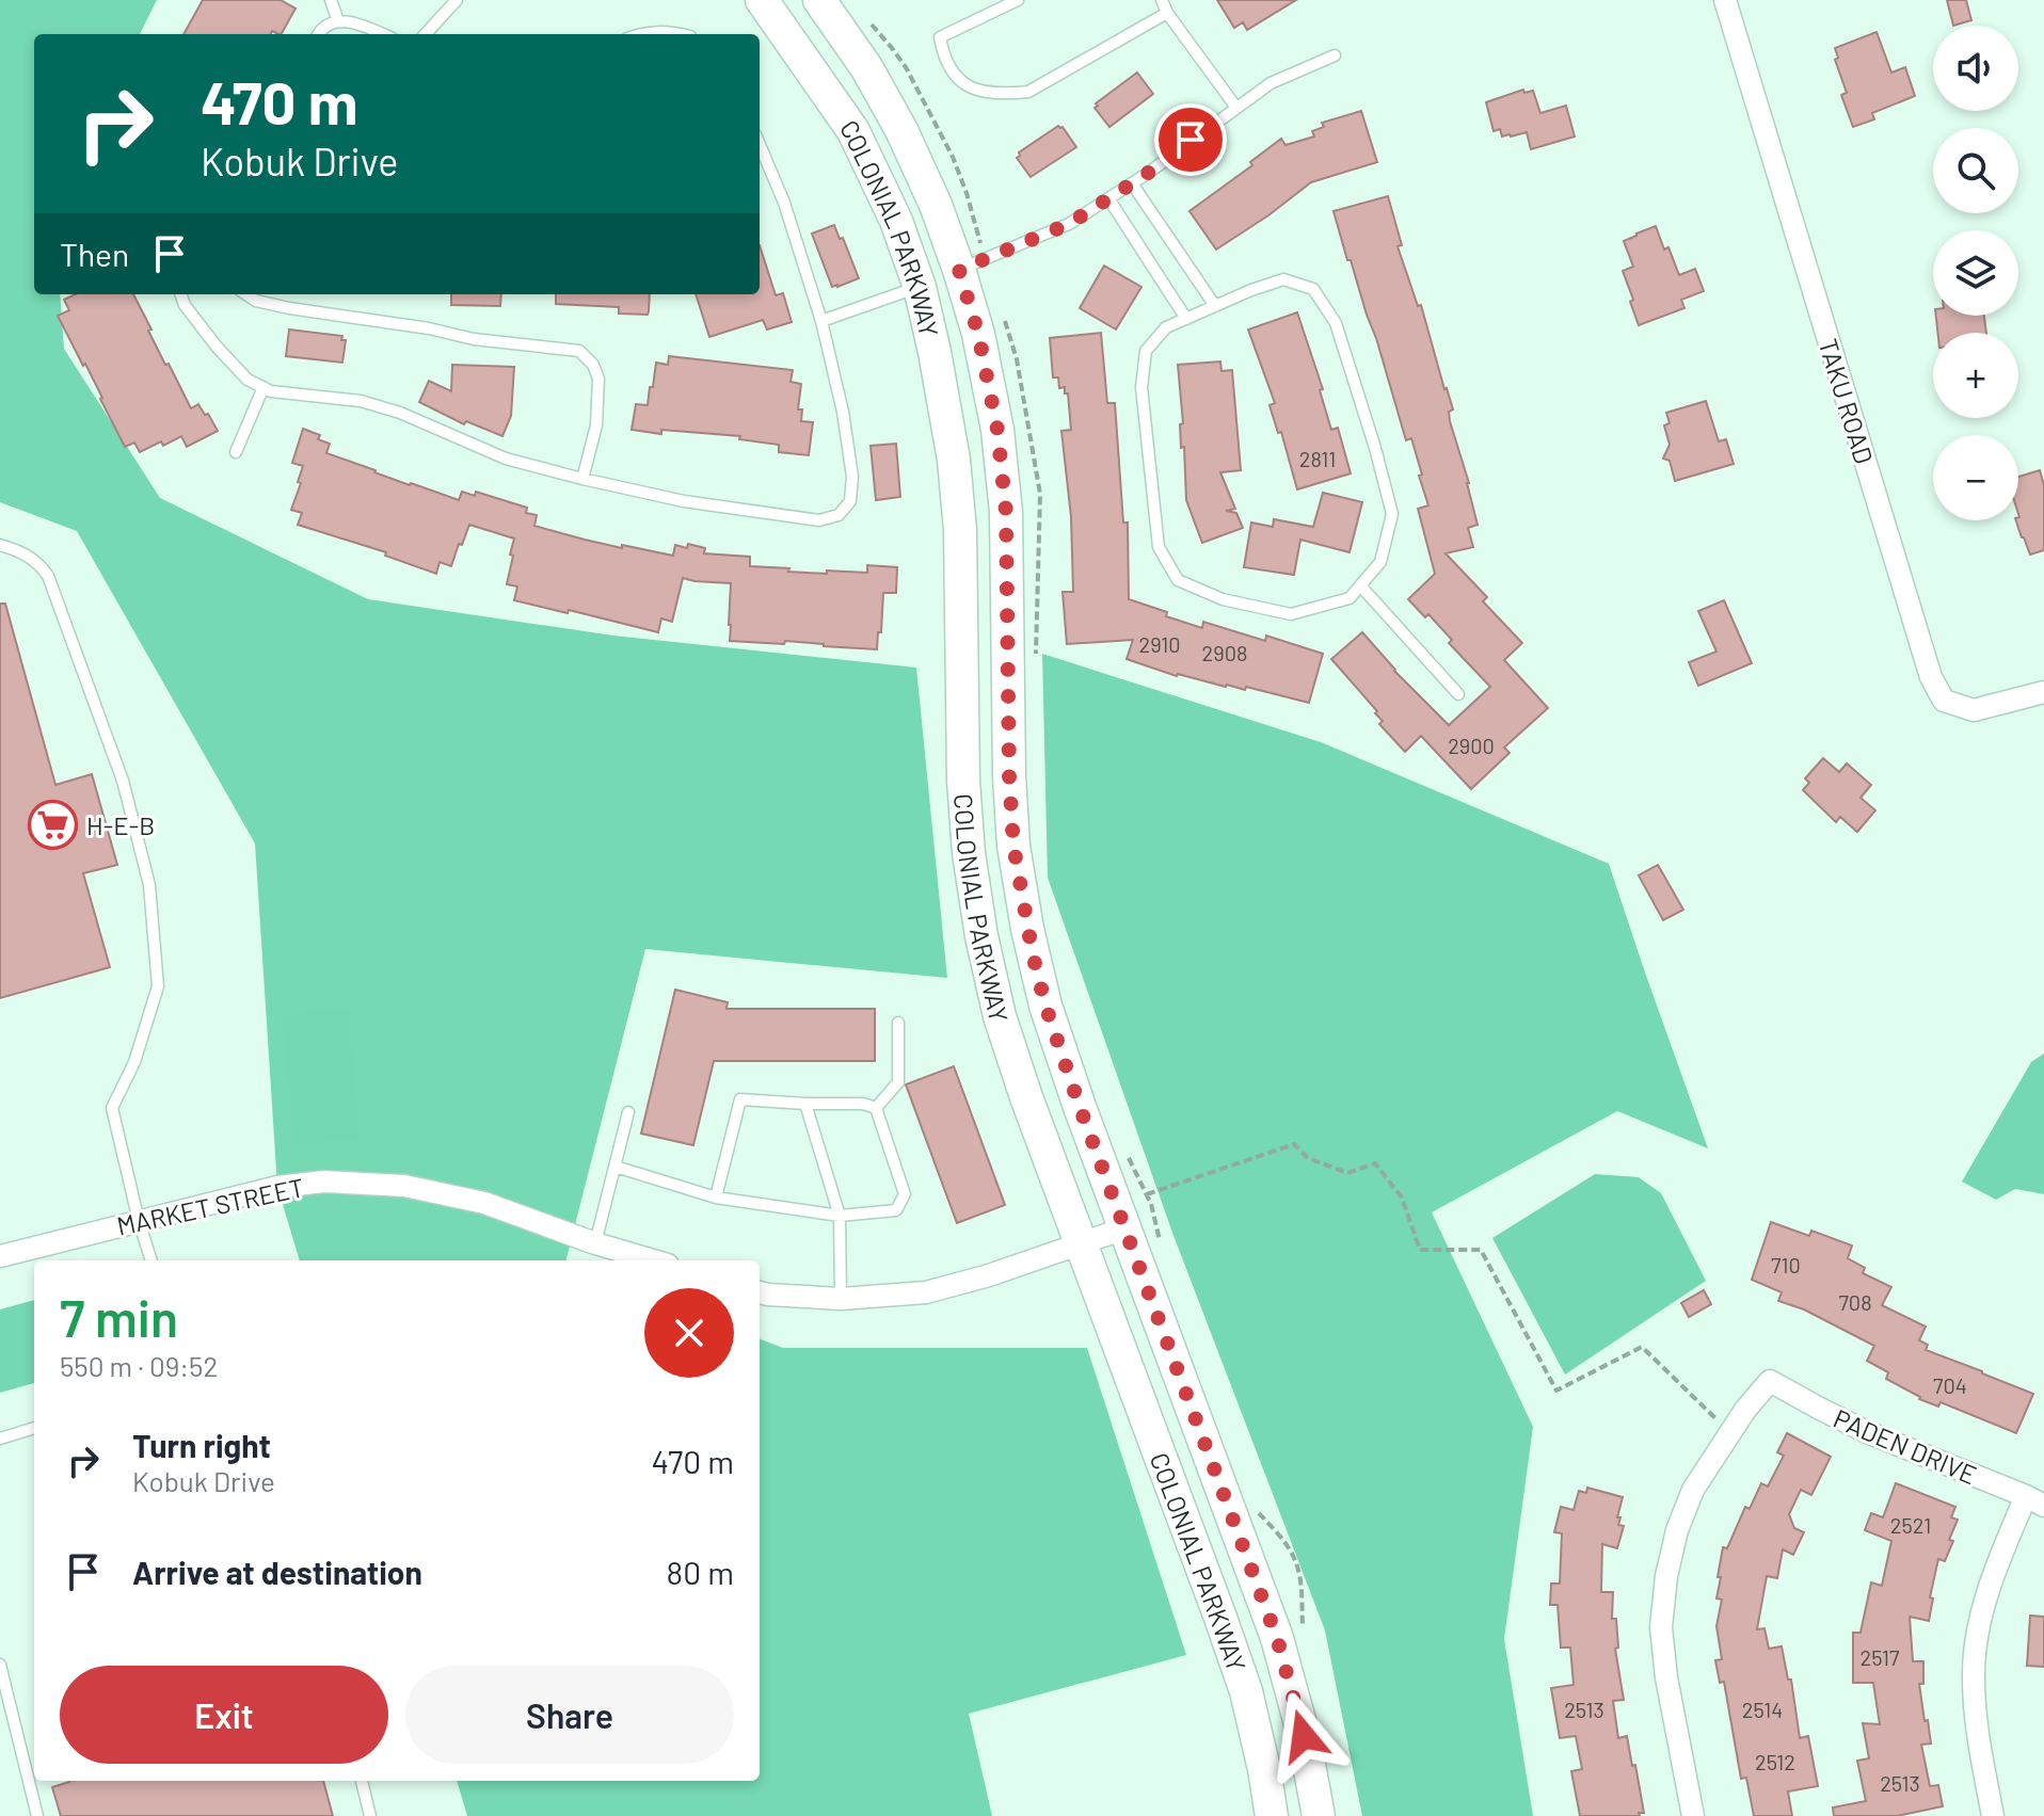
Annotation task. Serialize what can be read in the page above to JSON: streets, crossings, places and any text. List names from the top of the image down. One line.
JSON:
{"streets":{"street":["COLONIAL PARKWAY","TAKU ROAD","MARKET STREET","PADEN DRIVE"]},"places":{"supermarket":["H-E-B"]},"house_numbers":["2811","2910","2908","2900","710","708","704","2521","2517","2513","2514","2512","2513"],"page":{"map_buttons":["+","−"],"turn":["470 m","Kobuk Drive"],"then":"Then","heading":["7 min","550 m · 09:52"],"list":[{"name":"Turn right","note":"Kobuk Drive","value":"470 m"},{"name":"Arrive at destination","value":"80 m"}],"buttons":["Exit","Share"]}}
